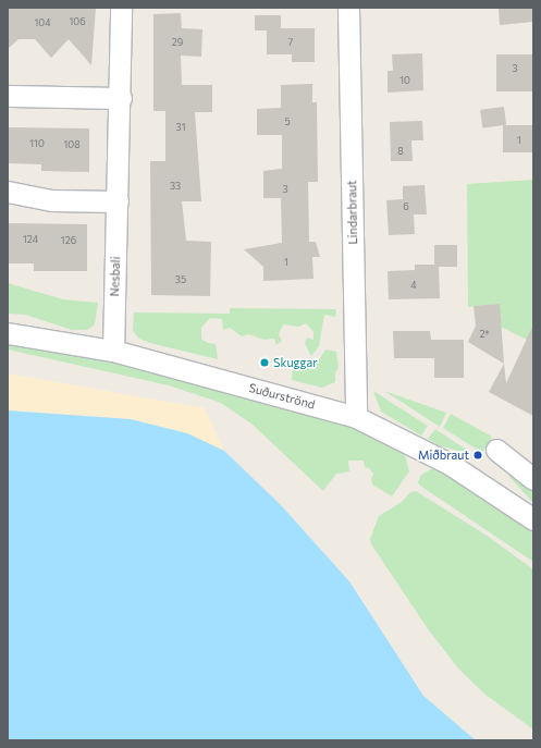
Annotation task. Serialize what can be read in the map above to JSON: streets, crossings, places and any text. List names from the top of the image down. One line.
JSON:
{"streets":{"street":["Lindarbraut","Nesbali","Suðurströnd"]},"crossings":[["Lindarbraut","Suðurströnd"],["Nesbali","Suðurströnd"]],"places":["Skuggar","Miðbraut"],"house_numbers":["106","104","29","7","3","10","5","31","1","110","108","8","33","3","6","124","126","1","35","4","2*"]}
